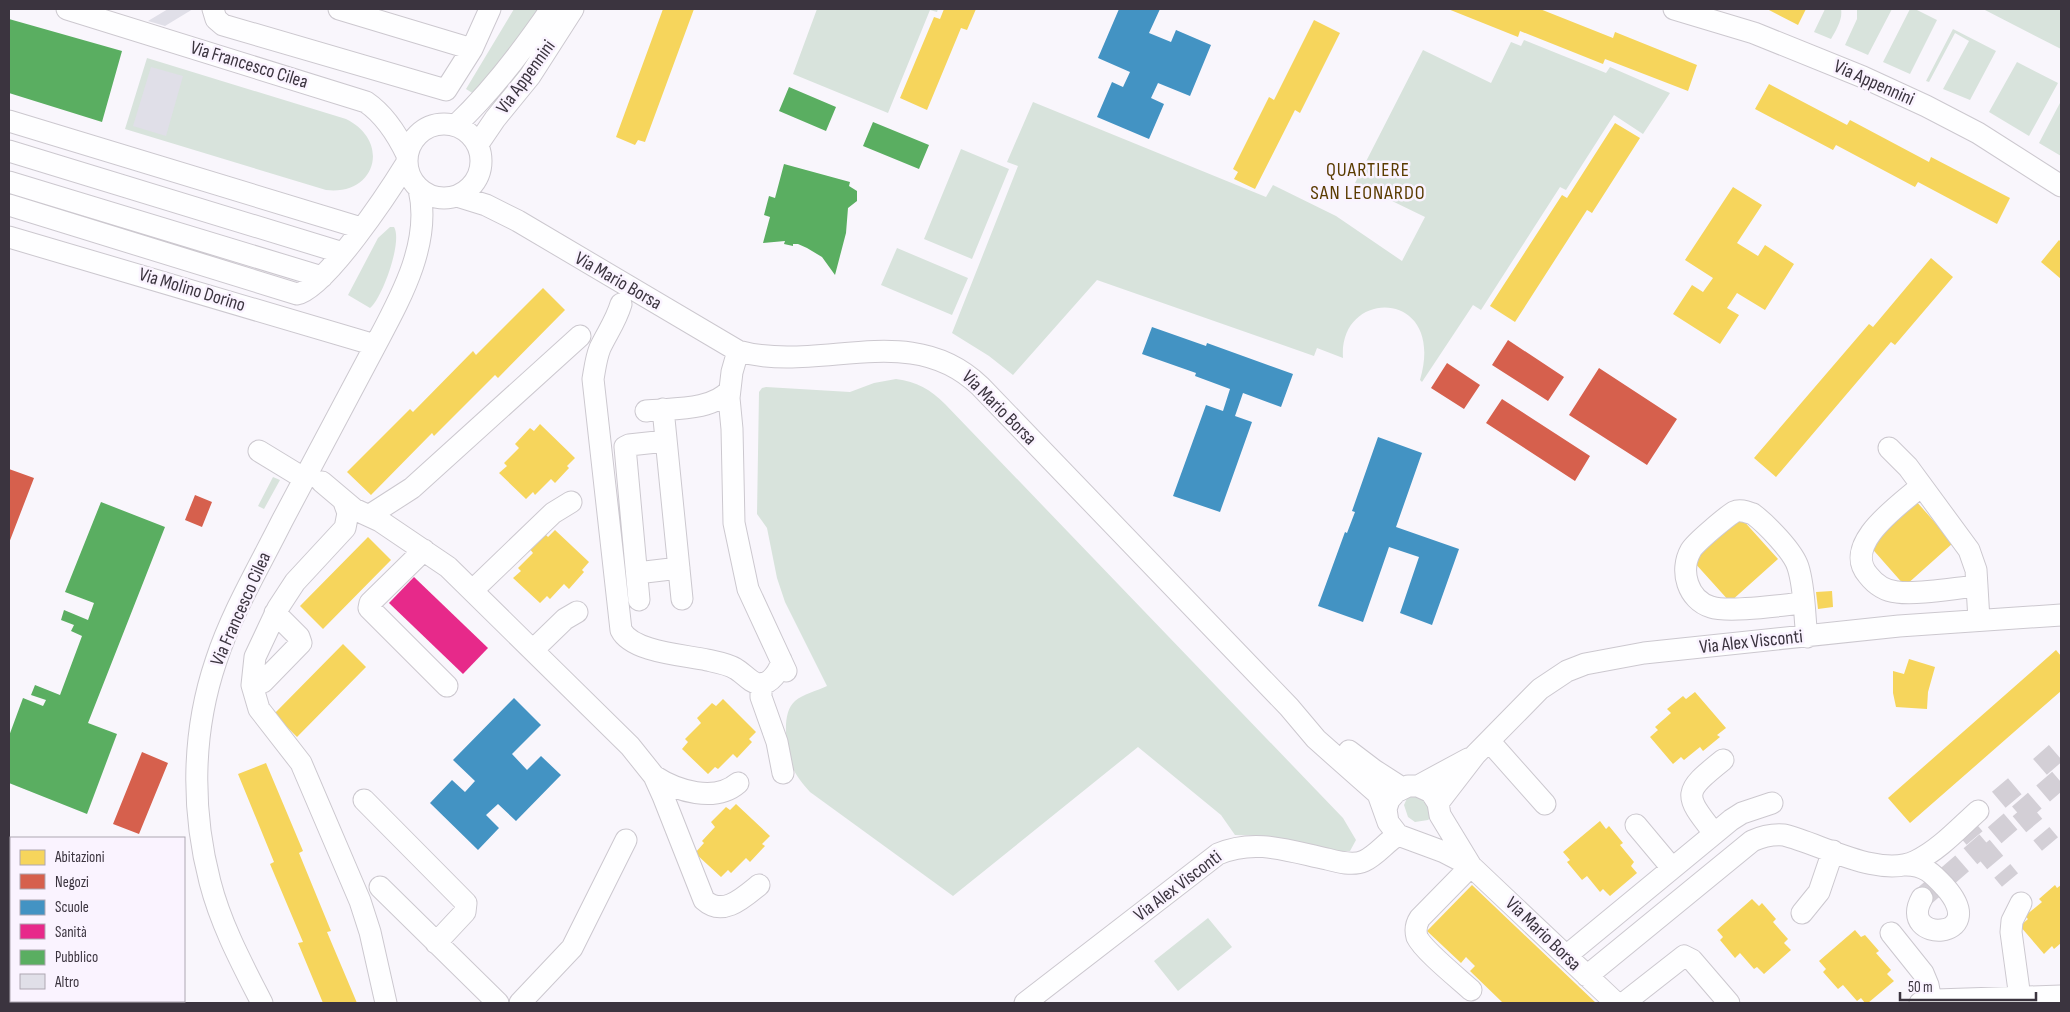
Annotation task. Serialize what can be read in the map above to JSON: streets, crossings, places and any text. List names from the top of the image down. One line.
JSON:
{"streets":{"street":["Via Francesco Cilea","Via Appennini","Via Mario Borsa","Via Molino Dorino","Via Alex Visconti"]},"crossings":[["Via Francesco Cilea","Via Appennini"],["Via Francesco Cilea","Via Mario Borsa"],["Via Francesco Cilea","Via Molino Dorino"],["Via Appennini","Via Mario Borsa"],["Via Mario Borsa","Via Alex Visconti"]],"districts":["QUARTIERE SAN LEONARDO"],"legend":["Abitazioni","Negozi","Scuole","Sanità","Pubblico","Altro"],"scale_bar":"50 m"}
